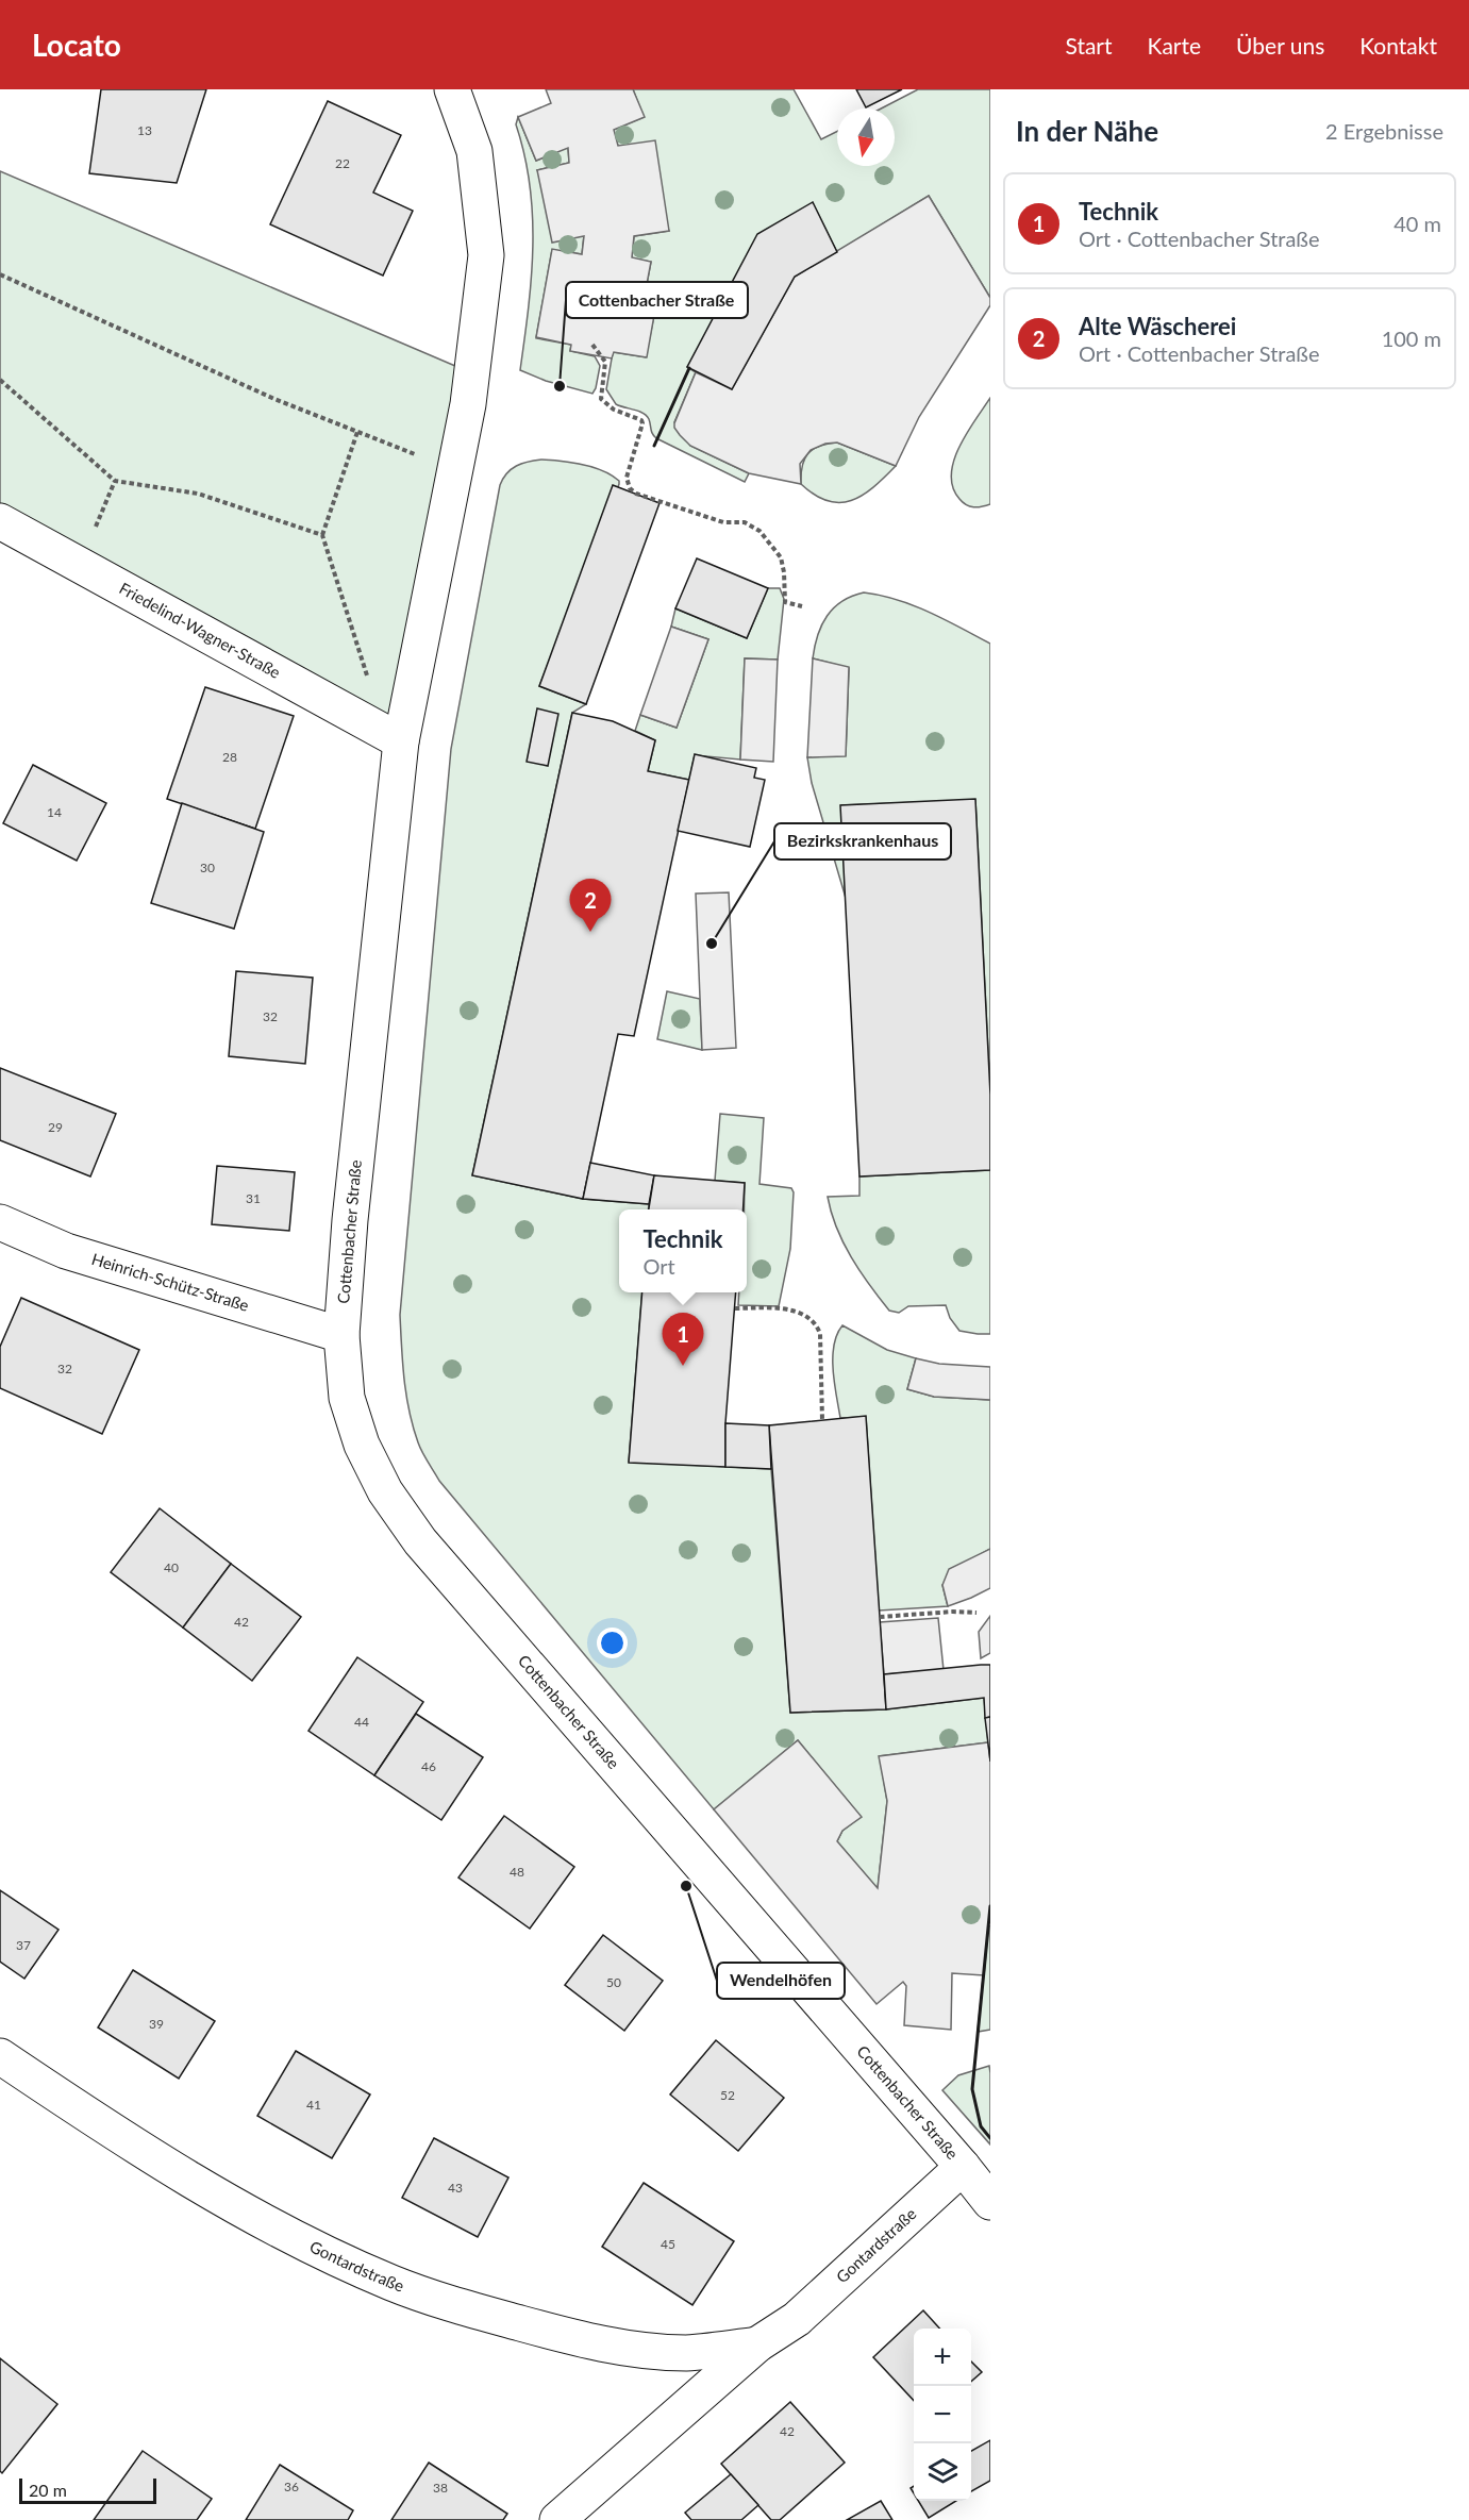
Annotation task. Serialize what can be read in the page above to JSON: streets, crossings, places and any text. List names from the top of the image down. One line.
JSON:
{"streets":{"street":["Friedelind-Wagner-Straße","Cottenbacher Straße","Heinrich-Schütz-Straße","Gontardstraße"]},"crossings":[["Friedelind-Wagner-Straße","Cottenbacher Straße"],["Cottenbacher Straße","Heinrich-Schütz-Straße"],["Cottenbacher Straße","Gontardstraße"]],"places":["Cottenbacher Straße","Bezirkskrankenhaus","Wendelhöfen"],"house_numbers":["13","22","28","14","30","32","29","31","32","40","42","44","46","48","37","50","39","52","41","43","45","42","36","38"],"scale_bar":"20 m","north":"bottom","page":{"header":"Locato","nav":["Start","Karte","Über uns","Kontakt"],"heading":["In der Nähe","2 Ergebnisse"],"list":[{"mark":"1","name":"Technik","note":"Ort · Cottenbacher Straße","value":"40 m"},{"mark":"2","name":"Alte Wäscherei","note":"Ort · Cottenbacher Straße","value":"100 m"}],"pins":["2","1"],"popup":["Technik","Ort"],"map_buttons":["+","−"],"scale":"20 m"}}
